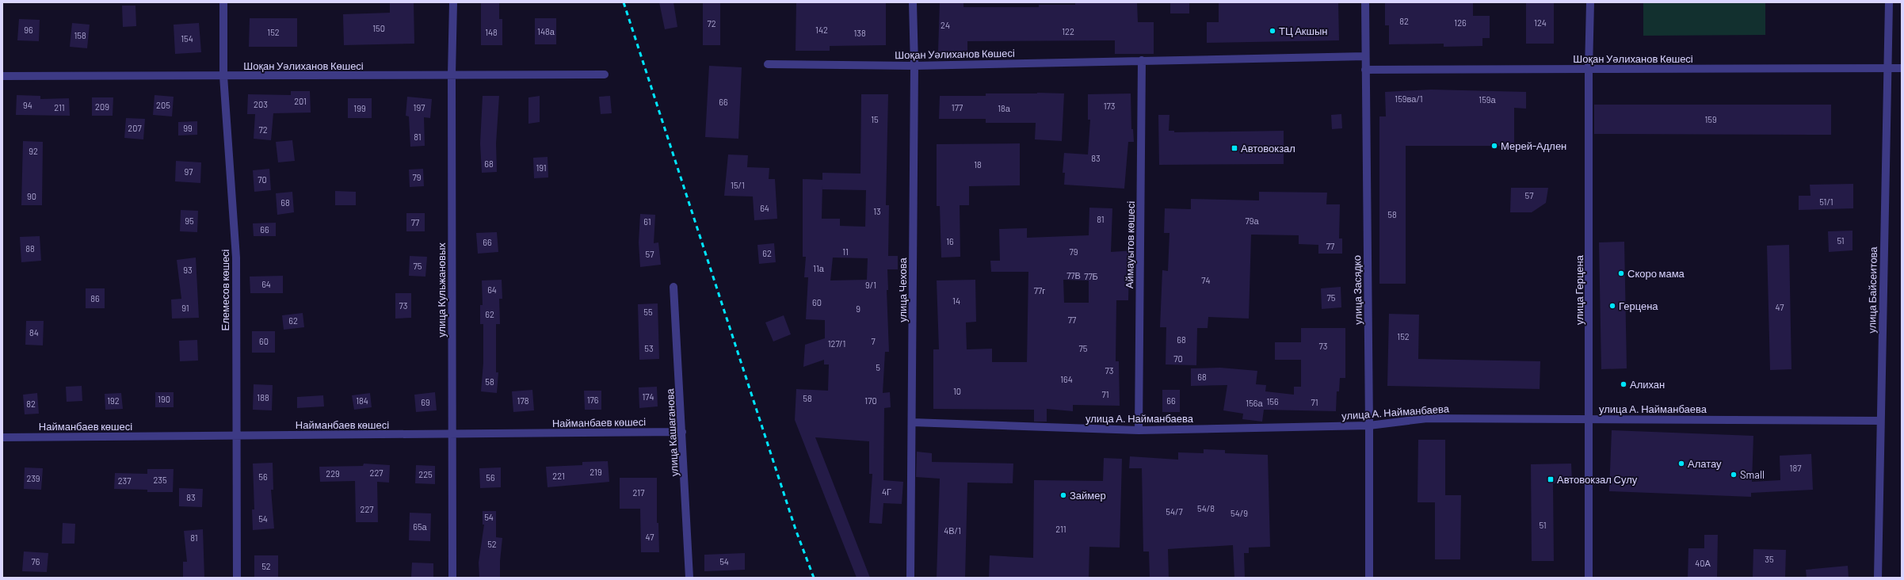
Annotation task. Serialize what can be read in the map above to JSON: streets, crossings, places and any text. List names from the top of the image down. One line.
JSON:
{"streets":{"street":["Шоқан Уәлиханов Көшесі","Аймауытов көшесі","Елемесов көшесі","улица Кульжановых","улица Чехова","улица Засядко","улица Герцена","улица Байсеитова","улица А. Найманбаева","Найманбаев көшесі","улица Кашаганова"]},"crossings":[["Шоқан Уәлиханов Көшесі","Аймауытов көшесі"],["Шоқан Уәлиханов Көшесі","Елемесов көшесі"],["Шоқан Уәлиханов Көшесі","улица Кульжановых"],["Шоқан Уәлиханов Көшесі","улица Чехова"],["Шоқан Уәлиханов Көшесі","улица Засядко"],["Шоқан Уәлиханов Көшесі","улица Герцена"],["Шоқан Уәлиханов Көшесі","улица Байсеитова"],["Аймауытов көшесі","улица А. Найманбаева"],["Елемесов көшесі","Найманбаев көшесі"],["улица Кульжановых","Найманбаев көшесі"],["улица Чехова","улица А. Найманбаева"],["улица Засядко","улица А. Найманбаева"],["улица Герцена","улица А. Найманбаева"],["улица Байсеитова","улица А. Найманбаева"],["Найманбаев көшесі","улица Кашаганова"]],"places":{"other":["ТЦ Акшын","Мерей-Адлен","Скоро мама","Герцена","Алихан","Алатау","Small","Займер"],"transit":["Автовокзал","Автовокзал Сулу"]},"house_numbers":["82","126","124","72","24","150","96","142","148а","122","152","148","138","158","154","159ва/1","159а","201","66","203","94","205","173","209","211","197","177","199","18а","15","159","207","99","72","81","92","83","68","18","191","97","79","70","15/1","57","90","51/1","68","64","13","58","81","95","79а","61","77","66","51","16","66","77","88","11","79","62","57","75","11а","93","77В","77Б","74","64","9/1","64","77г","75","86","14","60","73","47","91","9","55","62","77","62","84","152","68","60","7","127/1","73","53","75","70","5","73","68","164","58","10","71","174","188","58","190","176","192","184","178","170","66","156","69","71","156а","82","187","219","227","229","225","221","56","56","239","235","237","4Г","217","83","54/8","227","54/7","54/9","54","54","51","65а","211","4В/1","47","81","52","35","76","54","40А","52"]}
